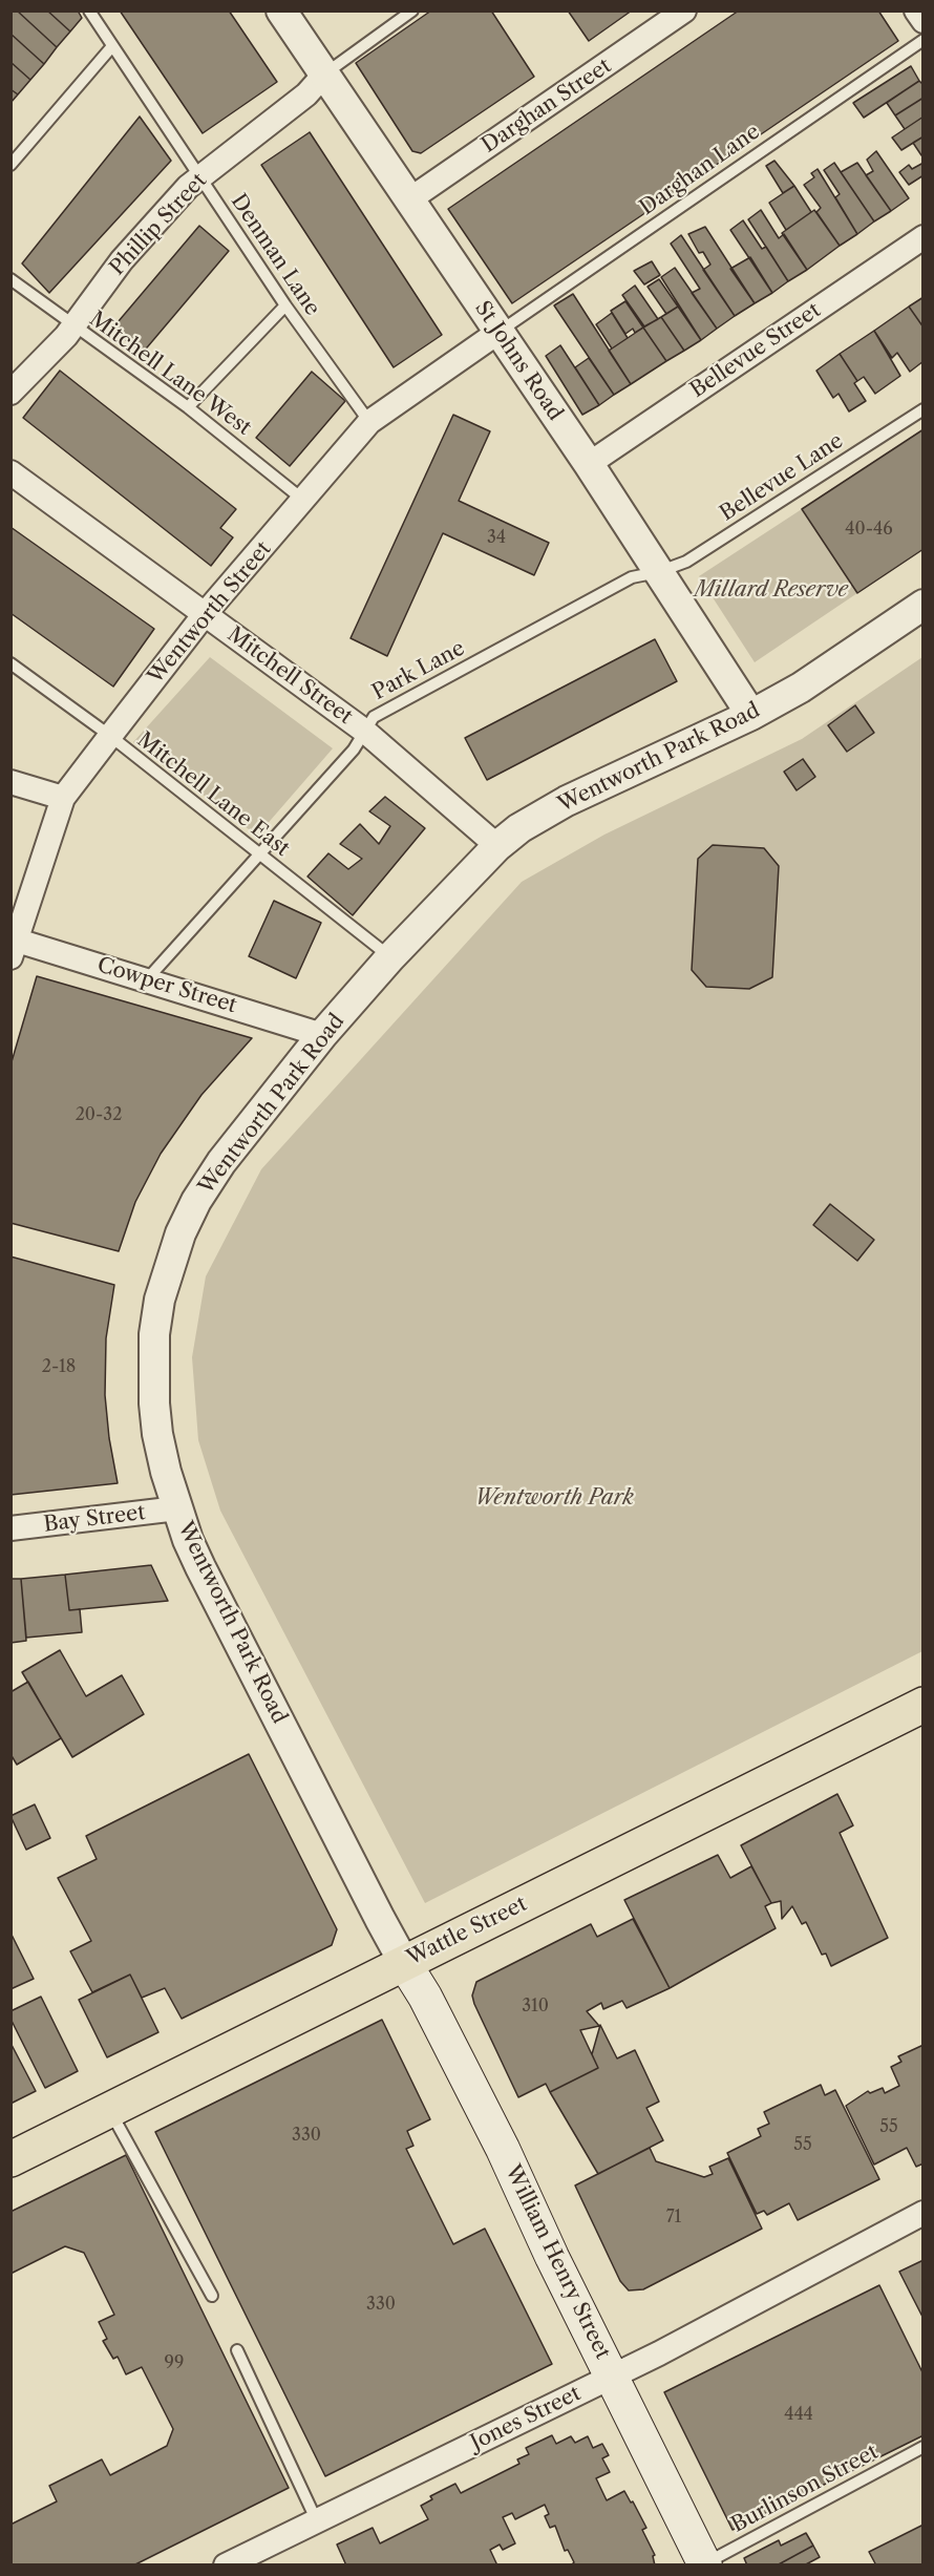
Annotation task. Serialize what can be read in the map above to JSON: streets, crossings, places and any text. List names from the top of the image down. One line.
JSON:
{"streets":{"main road":["Wattle Street","William Henry Street"],"street":["Darghan Street","Phillip Street","Bellevue Street","St Johns Road","Wentworth Street","Mitchell Street","Wentworth Park Road","Cowper Street","Bay Street","Jones Street"],"lane":["Darghan Lane","Denman Lane","Mitchell Lane West","Bellevue Lane","Park Lane","Mitchell Lane East","Burlinson Street"]},"crossings":[["Darghan Street","St Johns Road"],["Darghan Lane","St Johns Road"],["Darghan Lane","Wentworth Street"],["Phillip Street","Denman Lane"],["Phillip Street","St Johns Road"],["Phillip Street","Mitchell Lane West"],["Denman Lane","Wentworth Street"],["Bellevue Street","St Johns Road"],["St Johns Road","Bellevue Lane"],["St Johns Road","Wentworth Street"],["St Johns Road","Park Lane"],["St Johns Road","Wentworth Park Road"],["Mitchell Lane West","Wentworth Street"],["Bellevue Lane","Park Lane"],["Wentworth Street","Mitchell Street"],["Wentworth Street","Mitchell Lane East"],["Wentworth Street","Cowper Street"],["Park Lane","Mitchell Street"],["Park Lane","Mitchell Lane East"],["Park Lane","Cowper Street"],["Mitchell Street","Wentworth Park Road"],["Wentworth Park Road","Mitchell Lane East"],["Wentworth Park Road","Cowper Street"],["Wentworth Park Road","Bay Street"],["Wentworth Park Road","Wattle Street"],["Wentworth Park Road","William Henry Street"],["Wattle Street","William Henry Street"],["William Henry Street","Jones Street"],["William Henry Street","Burlinson Street"]],"parks":["Millard Reserve","Wentworth Park"],"house_numbers":["40-46","34","20-32","2-18","310","55","330","55","71","330","99","444"]}
